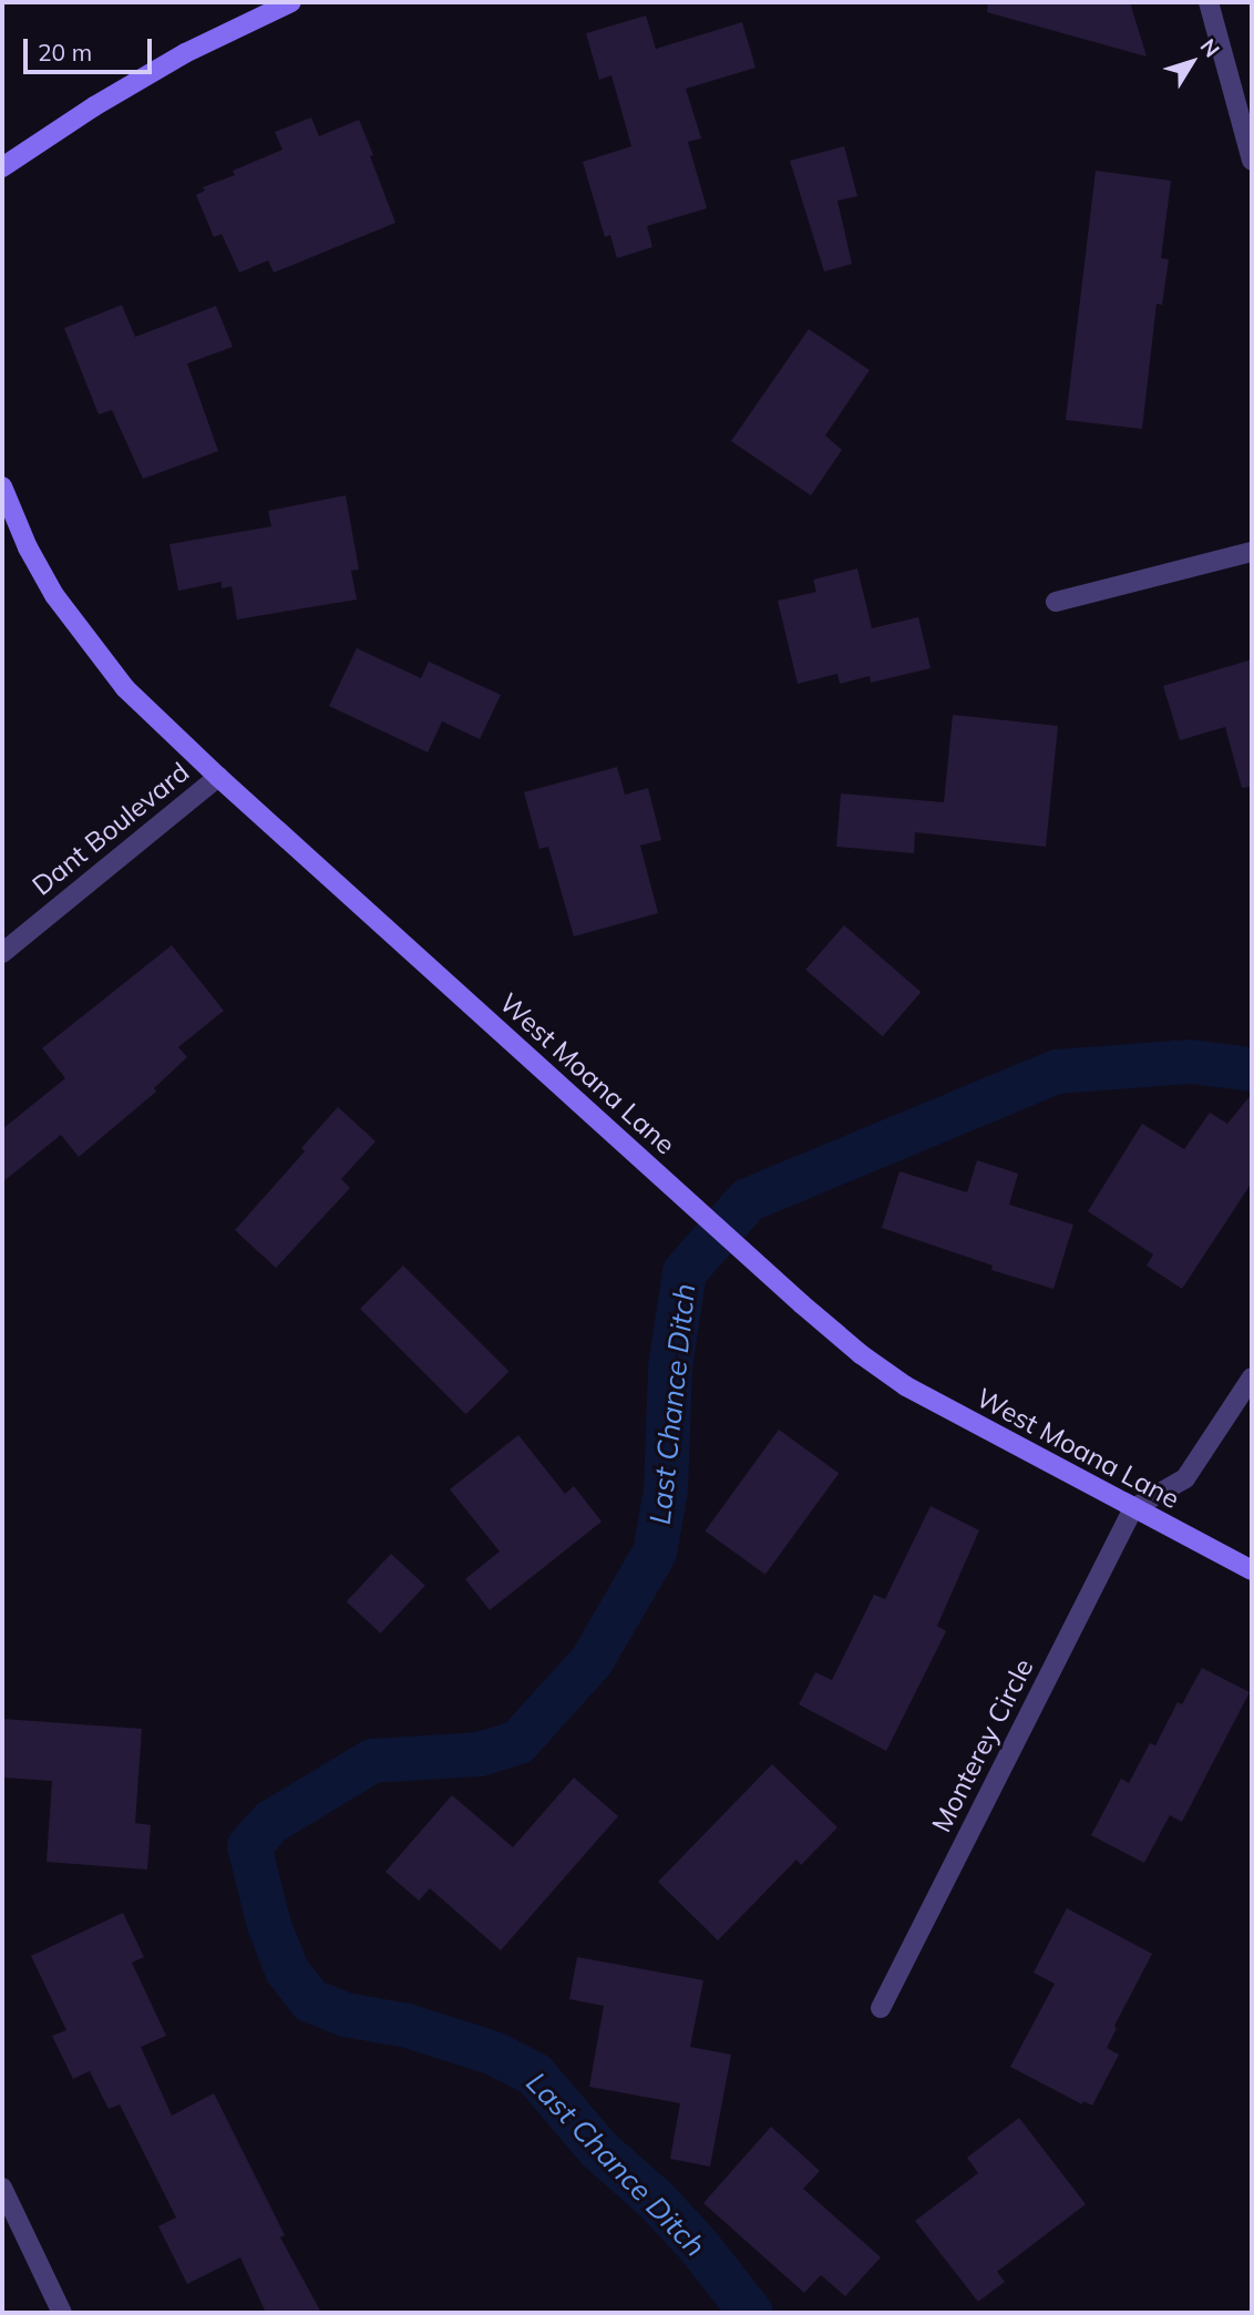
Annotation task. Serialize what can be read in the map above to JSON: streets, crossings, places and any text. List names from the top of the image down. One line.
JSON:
{"streets":{"street":["Dant Boulevard","West Moana Lane","Monterey Circle"]},"crossings":[["Dant Boulevard","West Moana Lane"],["West Moana Lane","Monterey Circle"]],"water":["Last Chance Ditch"],"scale_bar":"20 m","north":"top right"}
